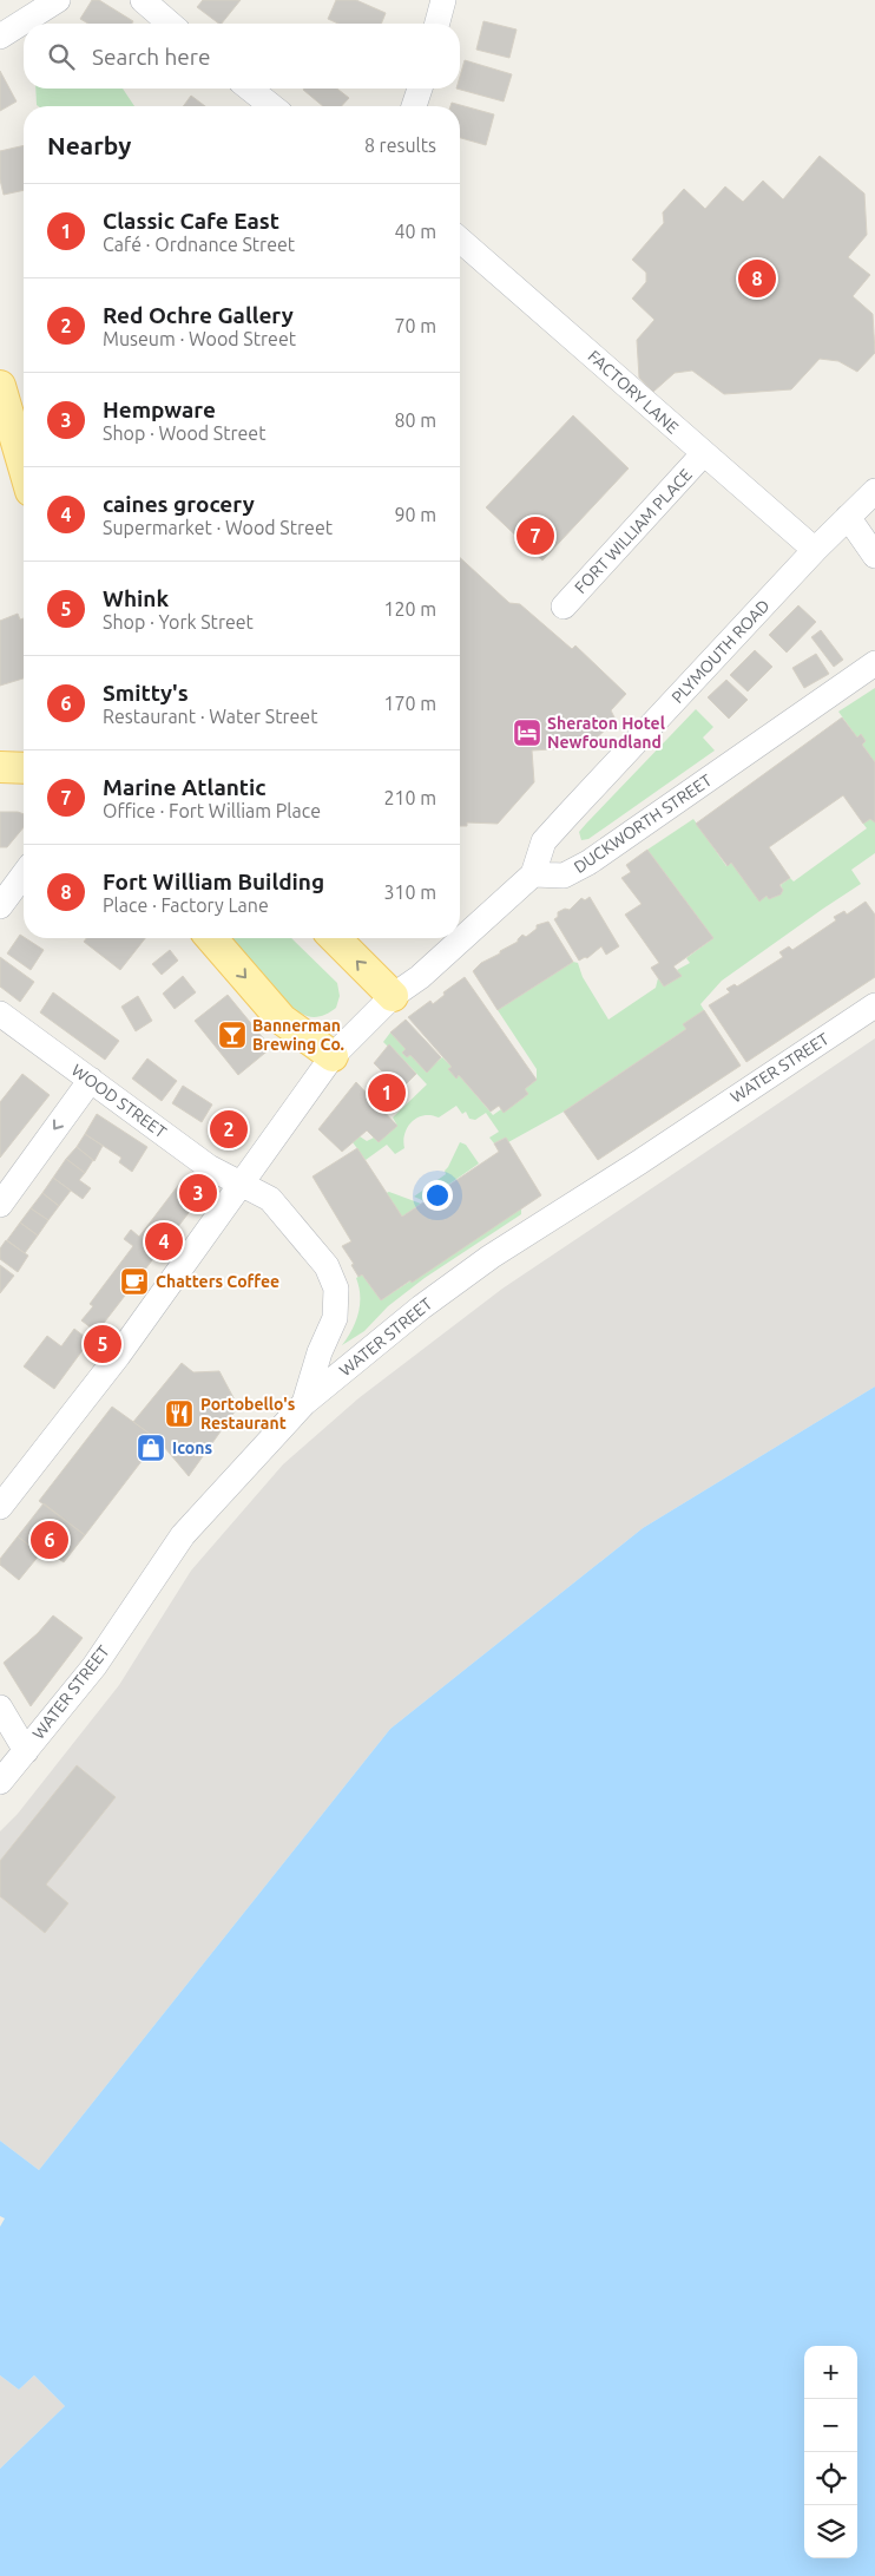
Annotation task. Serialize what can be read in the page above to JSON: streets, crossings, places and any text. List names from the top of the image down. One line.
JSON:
{"streets":{"street":["FACTORY LANE","FORT WILLIAM PLACE","PLYMOUTH ROAD","DUCKWORTH STREET","WATER STREET","WOOD STREET"]},"crossings":[["FACTORY LANE","FORT WILLIAM PLACE"],["FACTORY LANE","PLYMOUTH ROAD"],["PLYMOUTH ROAD","DUCKWORTH STREET"],["WATER STREET","WOOD STREET"]],"places":{"hotel":["Sheraton Hotel Newfoundland"],"bar":["Bannerman Brewing Co."],"cafe":["Chatters Coffee"],"restaurant":["Portobello's Restaurant"],"shop":["Icons"]},"page":{"search":"Search here","heading":["Nearby","8 results"],"list":[{"mark":"1","name":"Classic Cafe East","note":"Café · Ordnance Street","value":"40 m"},{"mark":"2","name":"Red Ochre Gallery","note":"Museum · Wood Street","value":"70 m"},{"mark":"3","name":"Hempware","note":"Shop · Wood Street","value":"80 m"},{"mark":"4","name":"caines grocery","note":"Supermarket · Wood Street","value":"90 m"},{"mark":"5","name":"Whink","note":"Shop · York Street","value":"120 m"},{"mark":"6","name":"Smitty's","note":"Restaurant · Water Street","value":"170 m"},{"mark":"7","name":"Marine Atlantic","note":"Office · Fort William Place","value":"210 m"},{"mark":"8","name":"Fort William Building","note":"Place · Factory Lane","value":"310 m"}],"pins":["8","7","1","2","3","4","5","6"],"map_buttons":["+","−"]}}
